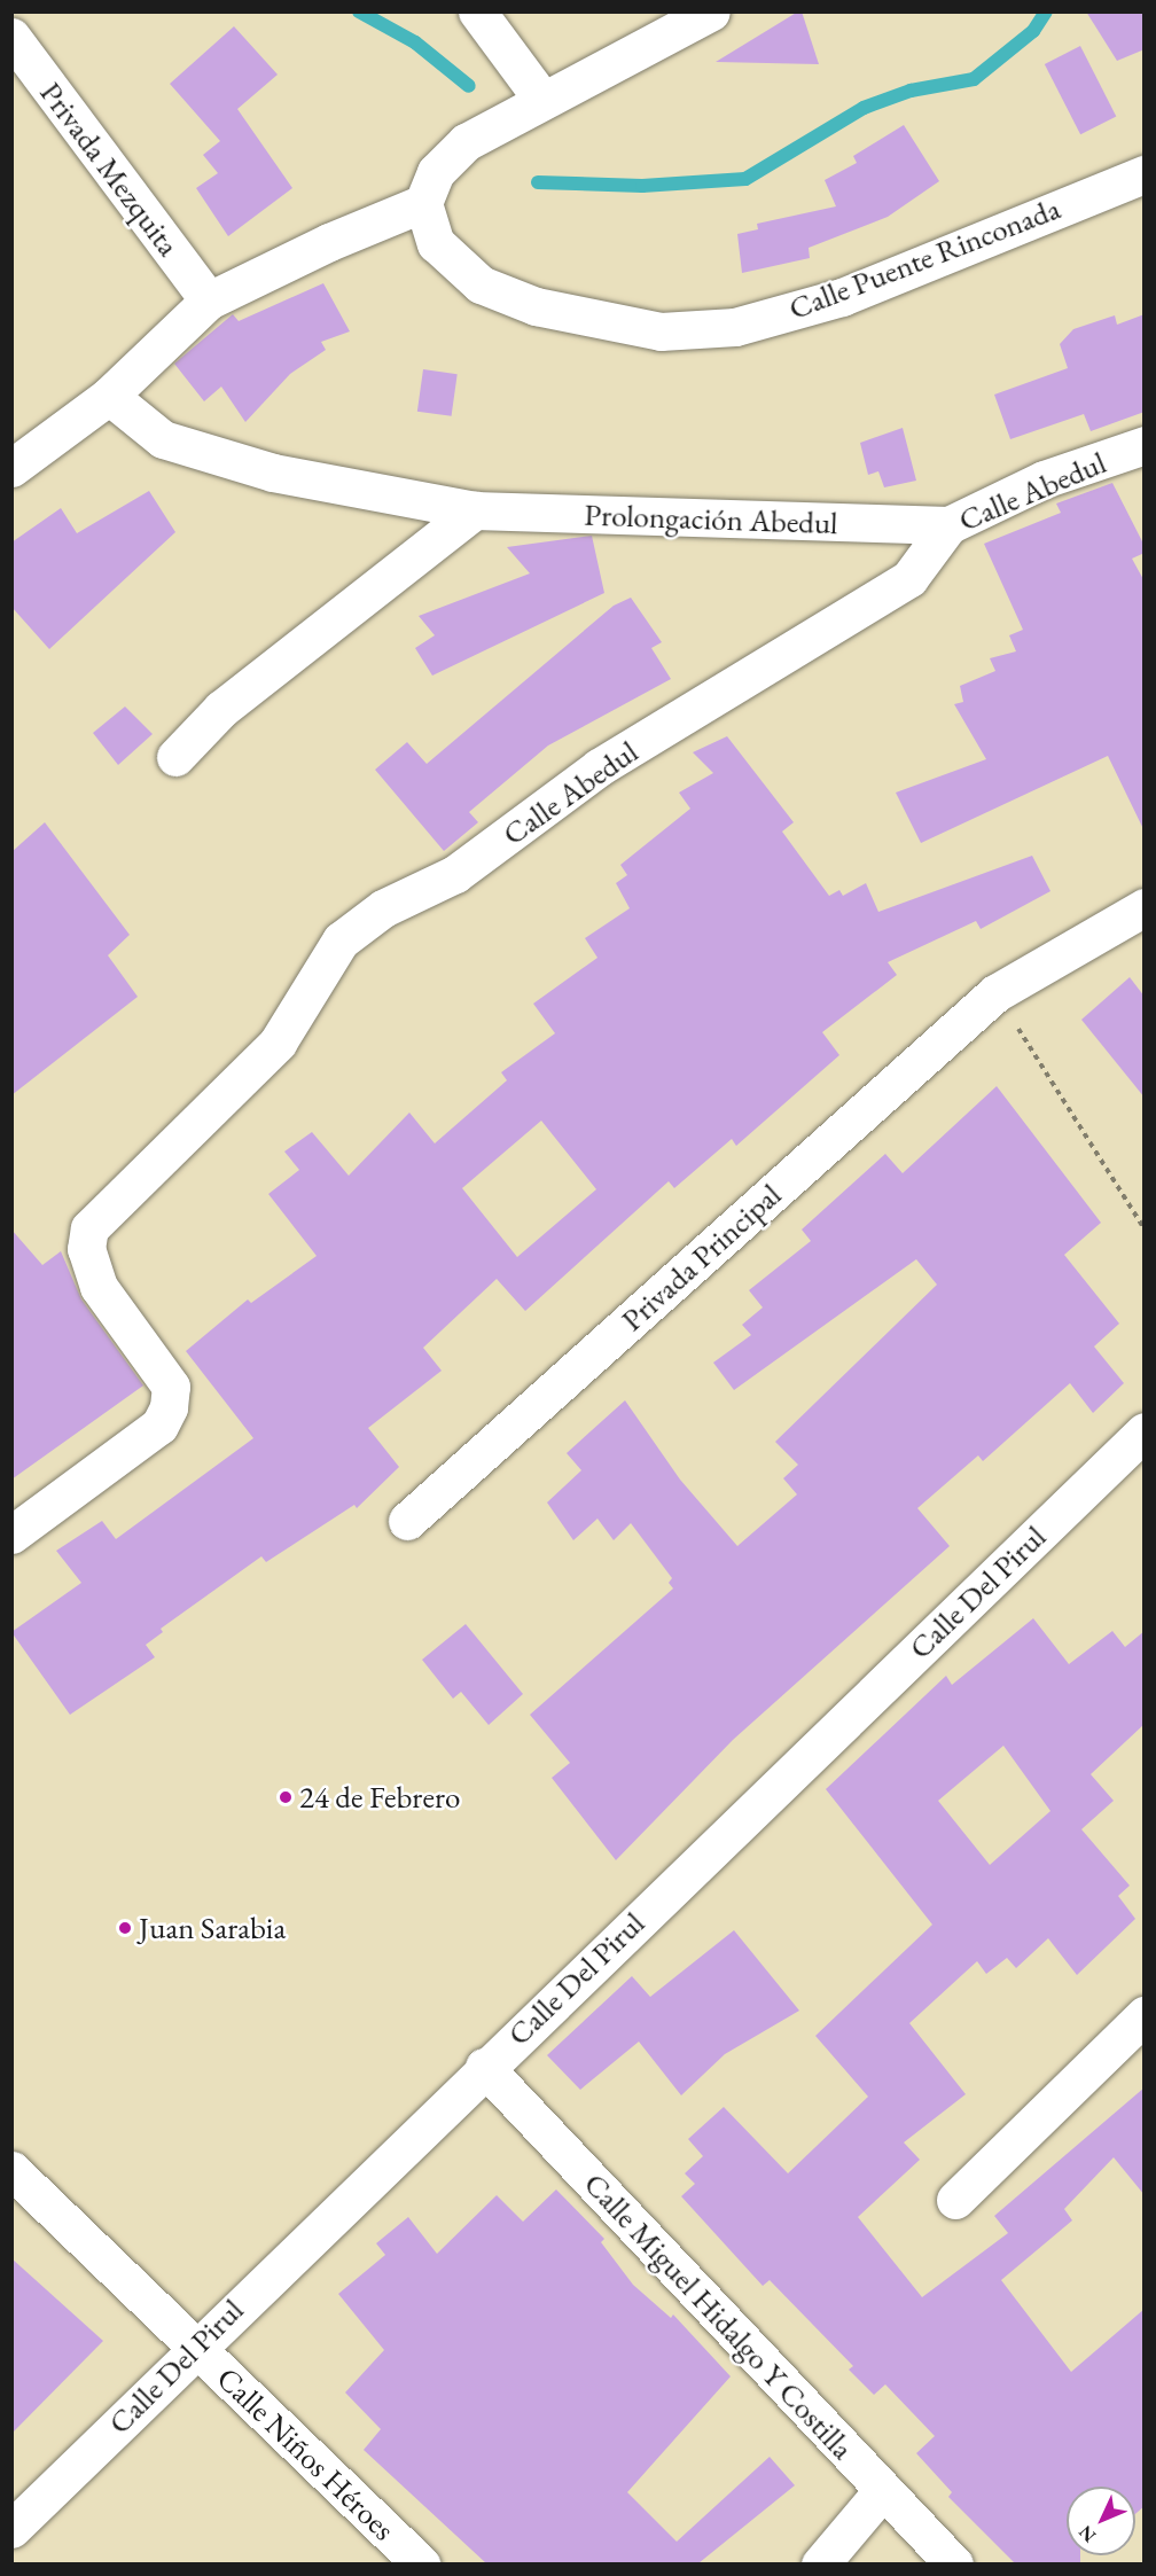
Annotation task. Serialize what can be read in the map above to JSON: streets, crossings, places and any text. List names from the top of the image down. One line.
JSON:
{"streets":{"street":["Privada Mezquita","Calle Puente Rinconada","Calle Abedul","Prolongación Abedul","Privada Principal","Calle Del Pirul","Calle Miguel Hidalgo Y Costilla","Calle Niños Héroes"]},"crossings":[["Calle Abedul","Prolongación Abedul"],["Calle Del Pirul","Calle Miguel Hidalgo Y Costilla"],["Calle Del Pirul","Calle Niños Héroes"]],"places":["24 de Febrero","Juan Sarabia"],"north":"bottom left"}
